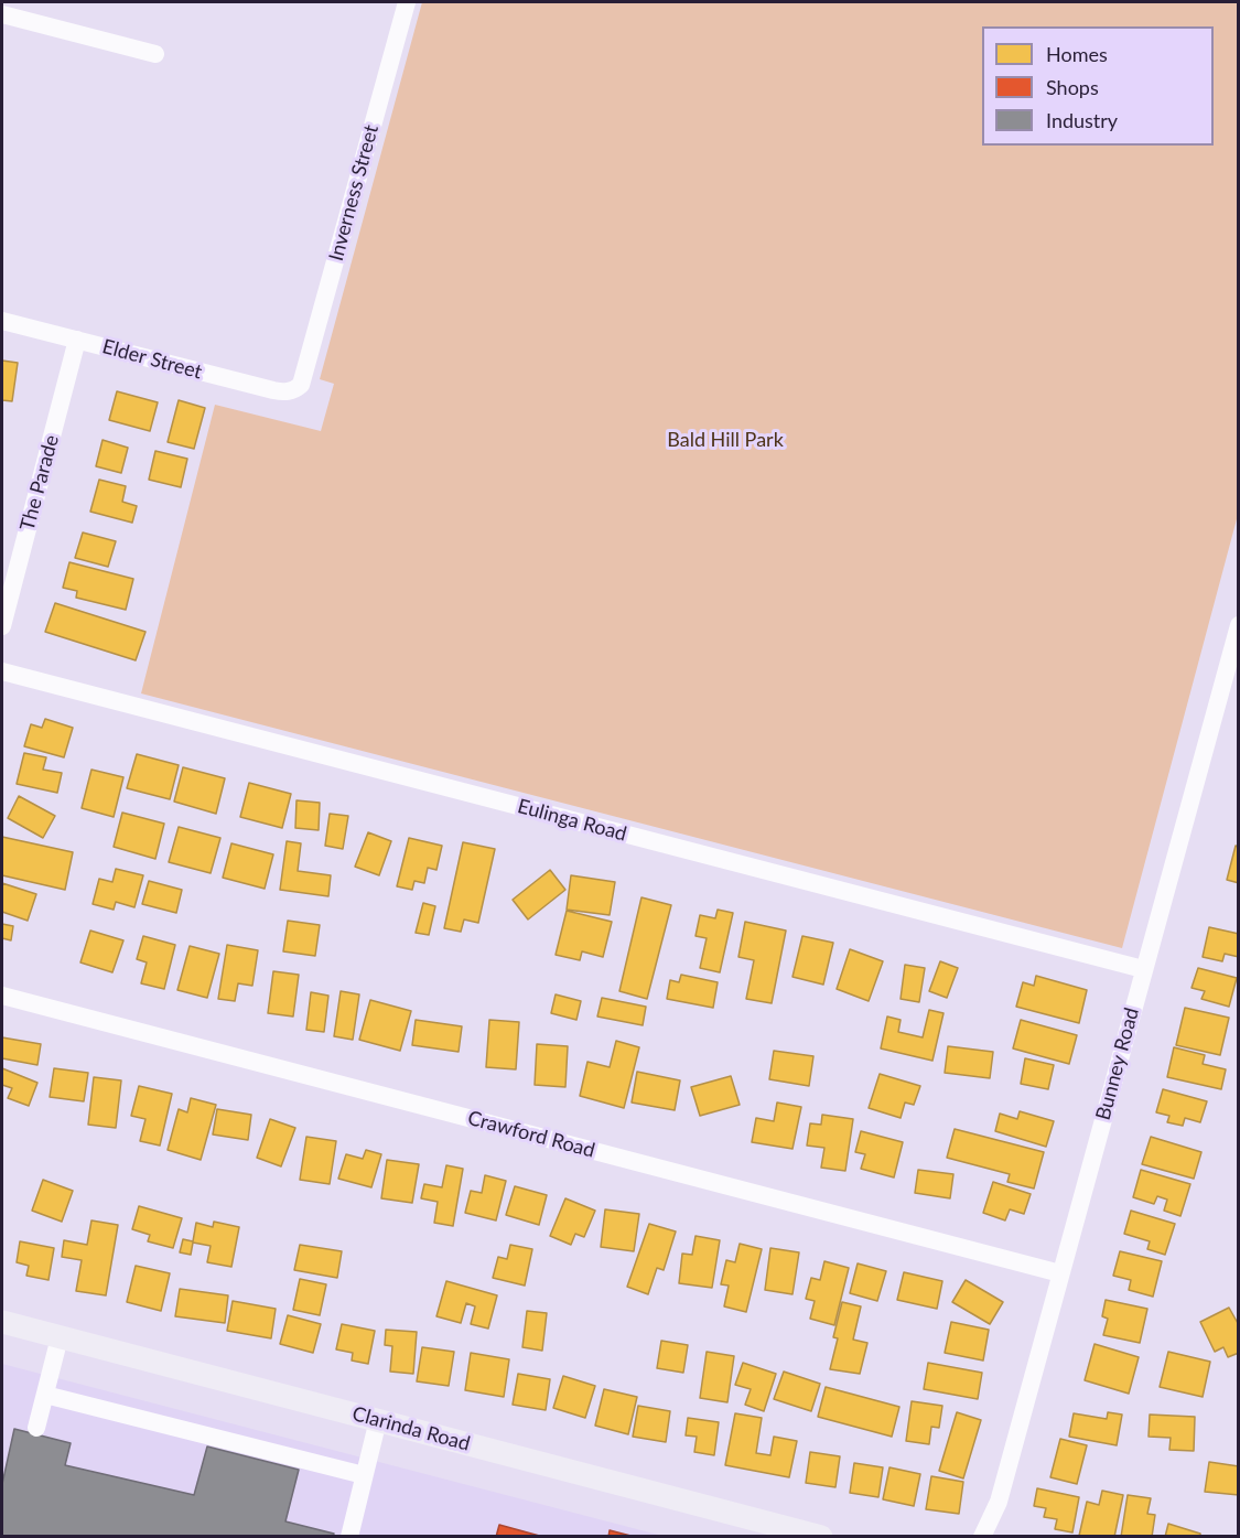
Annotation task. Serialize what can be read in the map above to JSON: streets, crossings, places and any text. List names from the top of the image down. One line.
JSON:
{"streets":{"main road":["Clarinda Road"],"street":["Inverness Street","Elder Street","The Parade","Eulinga Road","Bunney Road","Crawford Road"]},"crossings":[["Inverness Street","Elder Street"],["Elder Street","The Parade"],["Eulinga Road","Bunney Road"],["Bunney Road","Crawford Road"]],"parks":["Bald Hill Park"],"legend":["Homes","Shops","Industry"]}
